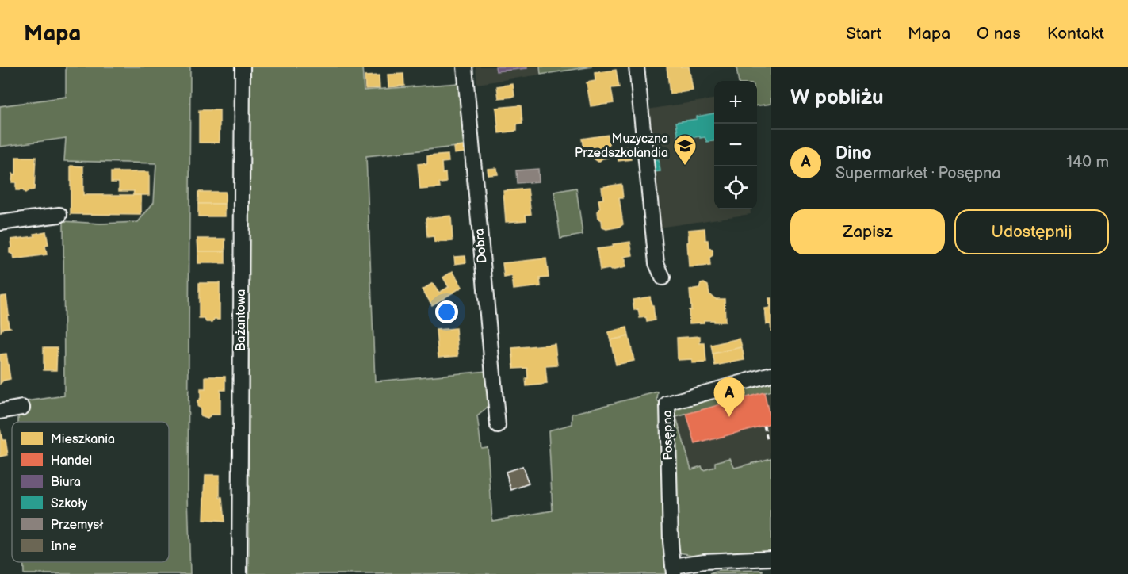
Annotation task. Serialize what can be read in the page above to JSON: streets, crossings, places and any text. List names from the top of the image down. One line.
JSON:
{"streets":{"street":["Dobra","Bażantowa","Posępna"]},"places":{"school or university":["Muzyczna Przedszkolandia"]},"legend":["Mieszkania","Handel","Biura","Szkoły","Przemysł","Inne"],"page":{"header":"Mapa","nav":["Start","Mapa","O nas","Kontakt"],"heading":"W pobliżu","map_buttons":["+","−"],"list":[{"mark":"A","name":"Dino","note":"Supermarket · Posępna","value":"140 m"}],"buttons":["Zapisz","Udostępnij"],"pins":"A"}}
